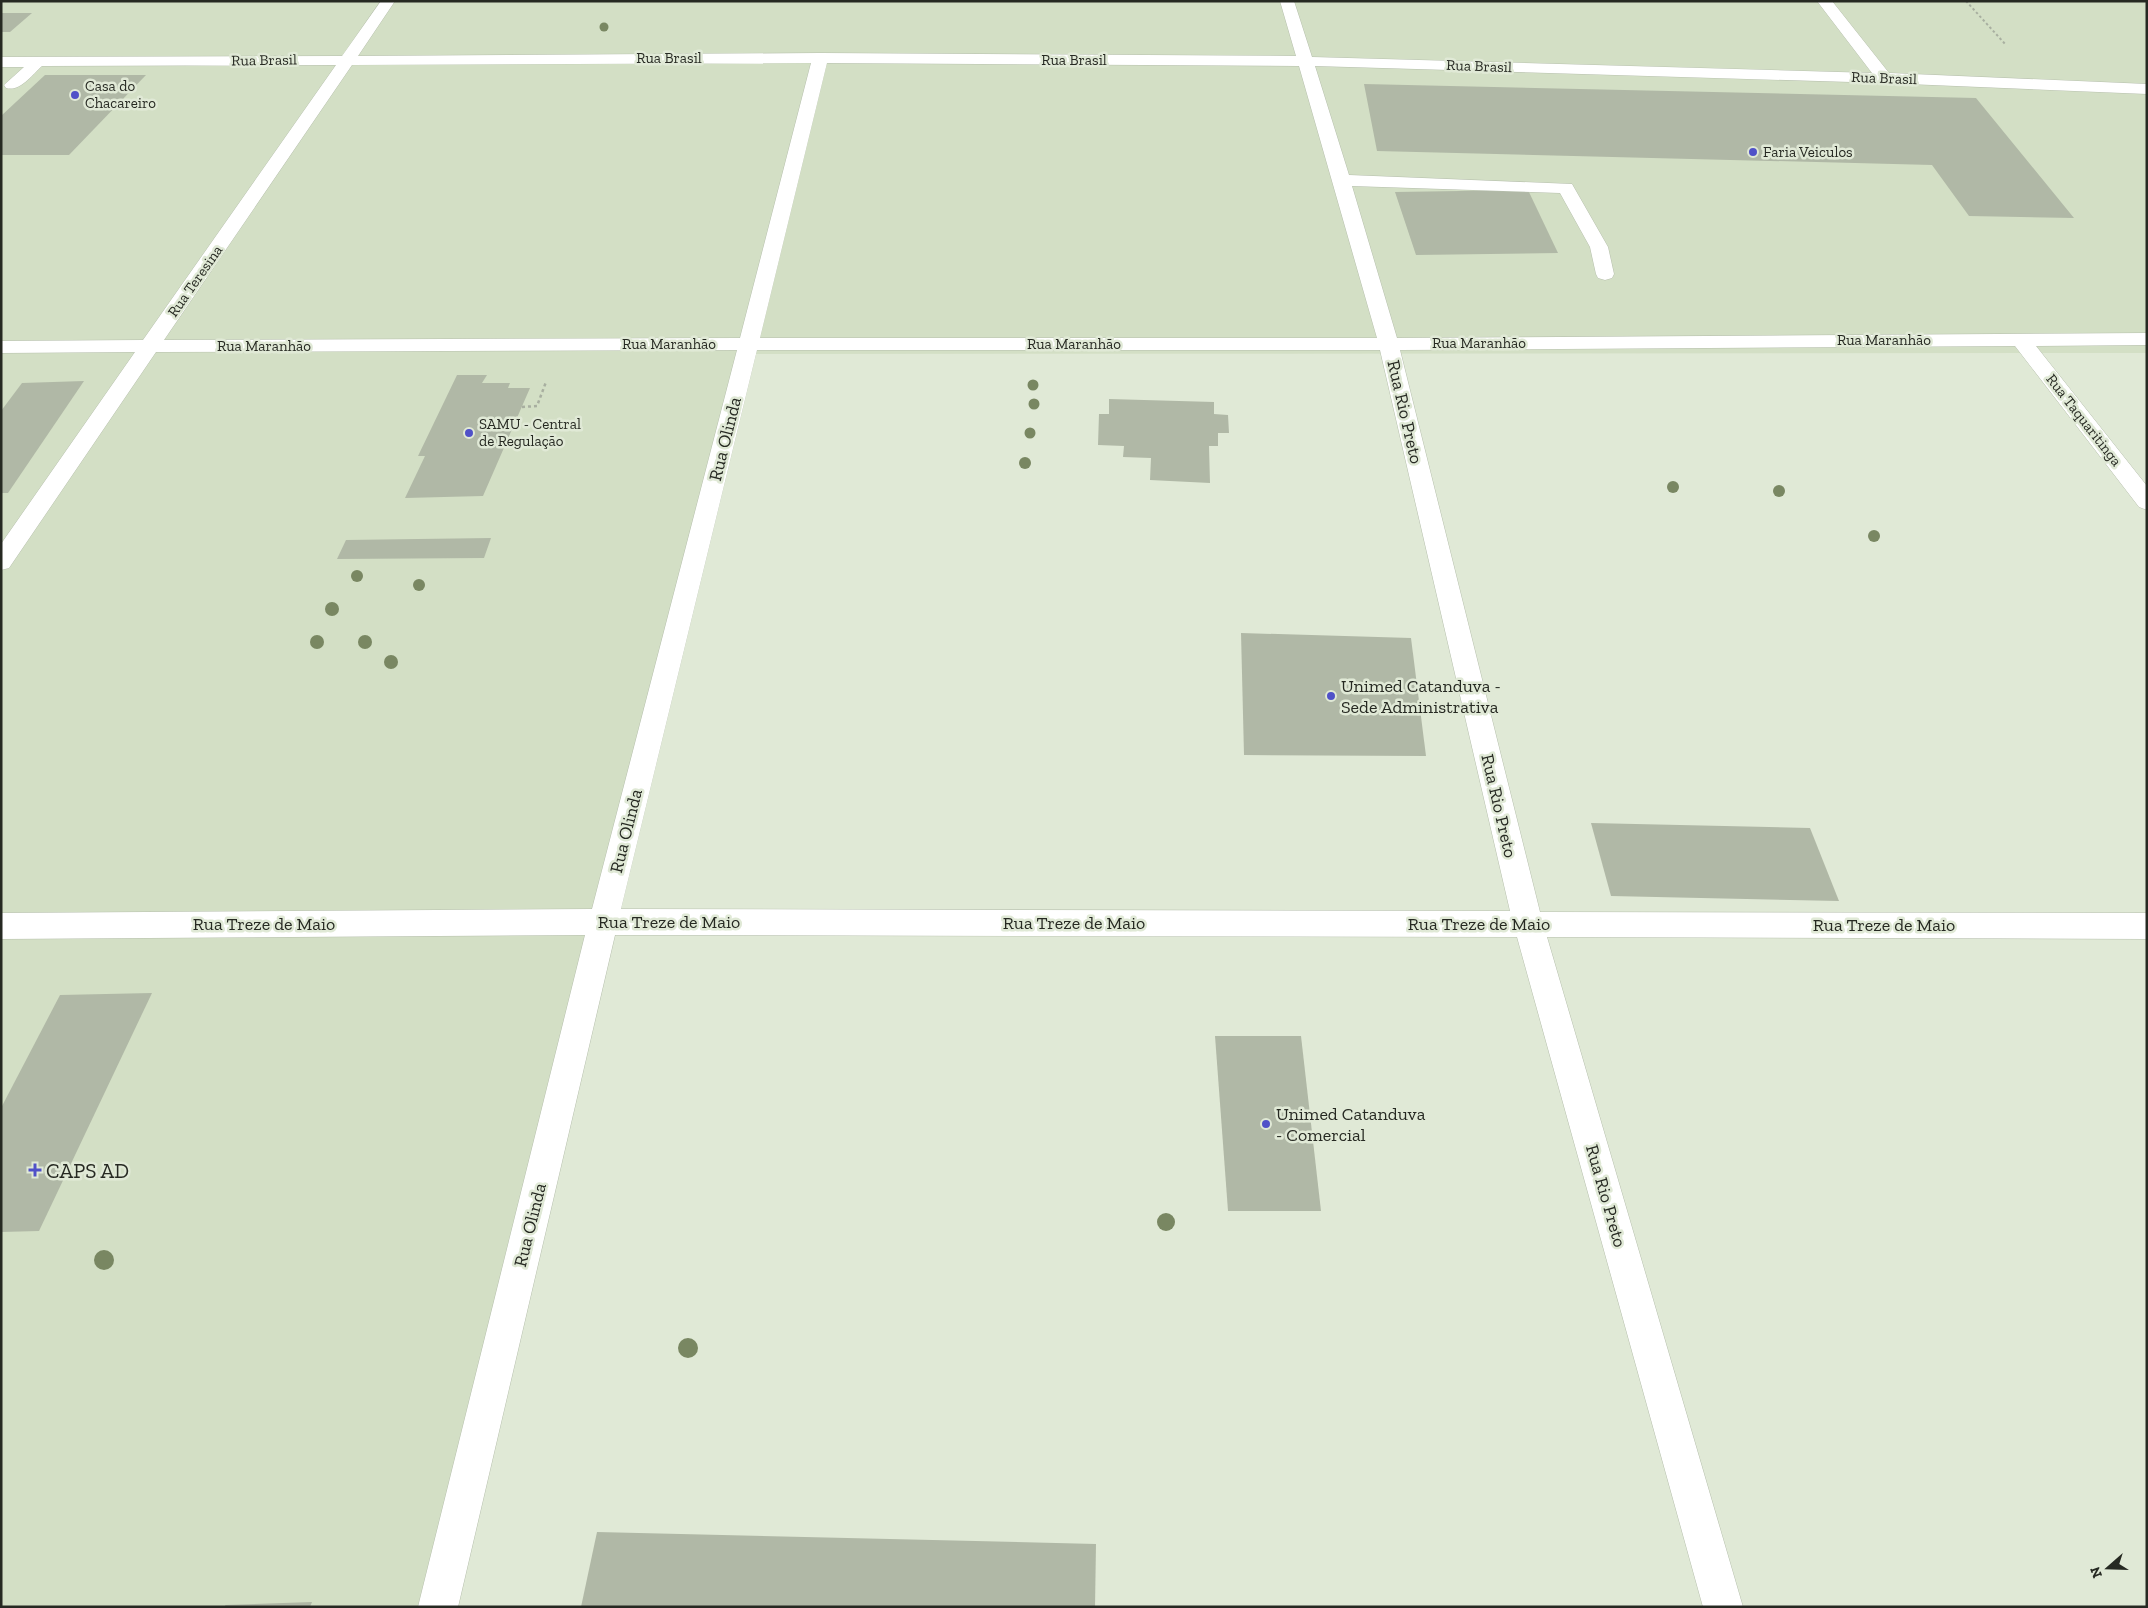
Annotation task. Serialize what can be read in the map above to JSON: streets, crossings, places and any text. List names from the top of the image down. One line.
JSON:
{"streets":{"street":["Rua Brasil","Rua Teresina","Rua Maranhão","Rua Rio Preto","Rua Taquaritinga","Rua Olinda","Rua Treze de Maio"]},"crossings":[["Rua Brasil","Rua Teresina"],["Rua Brasil","Rua Rio Preto"],["Rua Brasil","Rua Olinda"],["Rua Teresina","Rua Maranhão"],["Rua Maranhão","Rua Rio Preto"],["Rua Maranhão","Rua Taquaritinga"],["Rua Maranhão","Rua Olinda"],["Rua Rio Preto","Rua Treze de Maio"],["Rua Olinda","Rua Treze de Maio"]],"places":{"other":["Casa do Chacareiro","Faria Veiculos","SAMU - Central de Regulação","Unimed Catanduva - Sede Administrativa","Unimed Catanduva - Comercial"],"health":["CAPS AD"]},"north":"left"}
